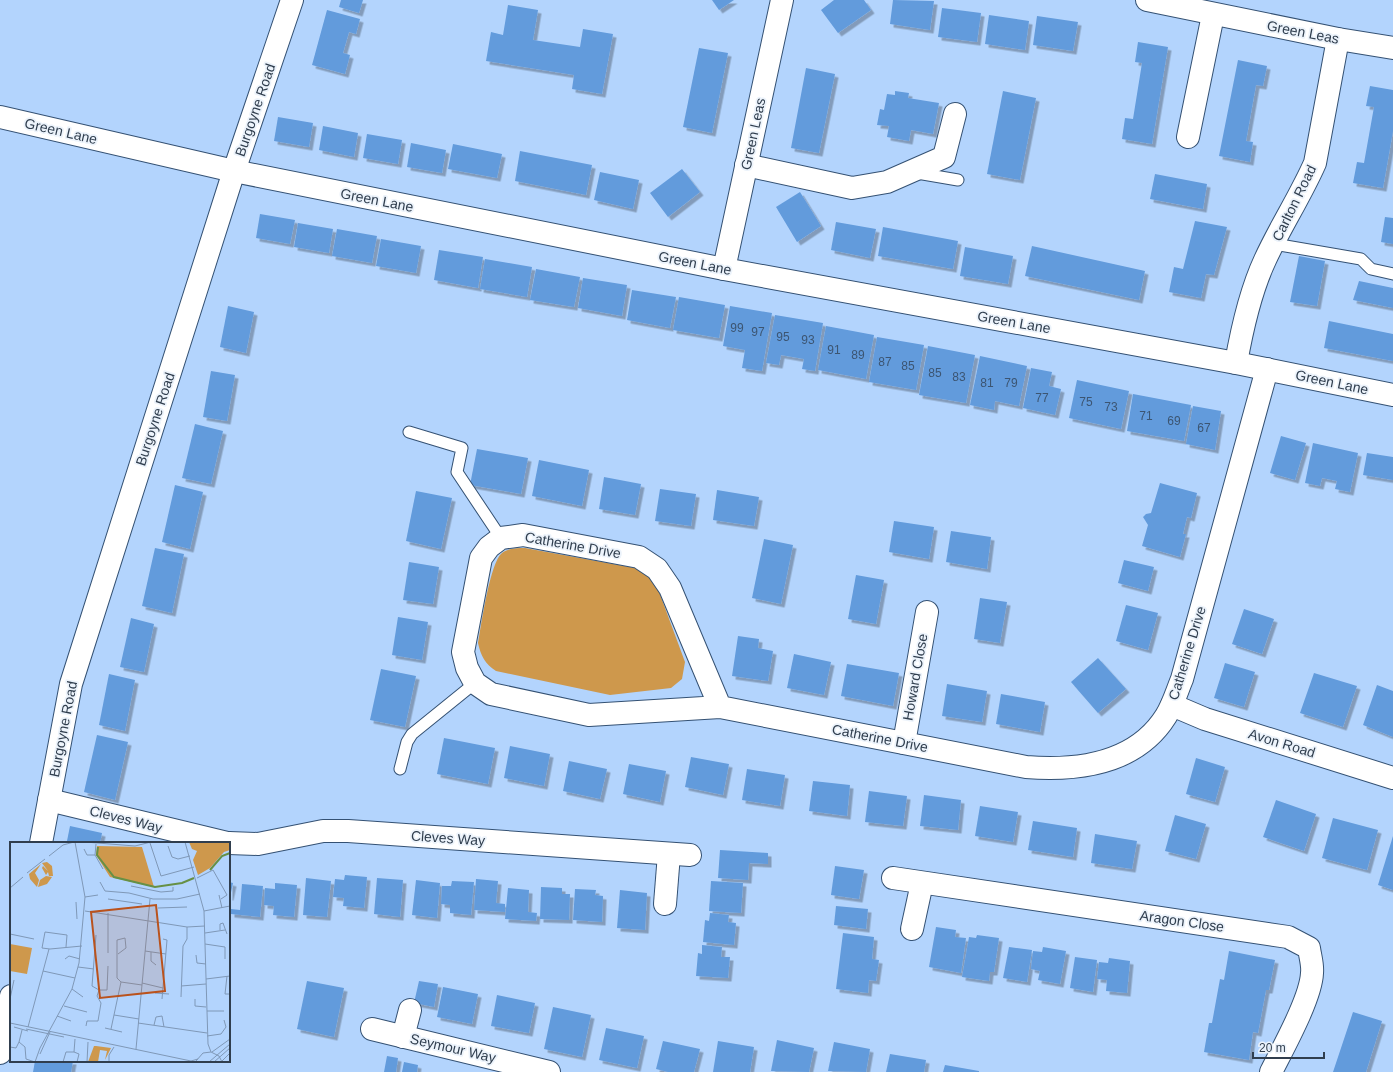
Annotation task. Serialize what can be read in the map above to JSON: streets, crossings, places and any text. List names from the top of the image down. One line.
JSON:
{"streets":{"street":["Green Leas","Burgoyne Road","Green Lane","Carlton Road","Catherine Drive","Howard Close","Avon Road","Cleves Way","Aragon Close","Seymour Way"]},"crossings":[["Green Leas","Green Lane"],["Green Leas","Carlton Road"],["Burgoyne Road","Green Lane"],["Burgoyne Road","Cleves Way"],["Green Lane","Carlton Road"],["Green Lane","Catherine Drive"],["Catherine Drive","Howard Close"],["Catherine Drive","Avon Road"]],"house_numbers":["99","97","95","93","91","89","87","85","85","83","81","79","77","75","73","71","69","67"],"scale_bar":"20 m"}
